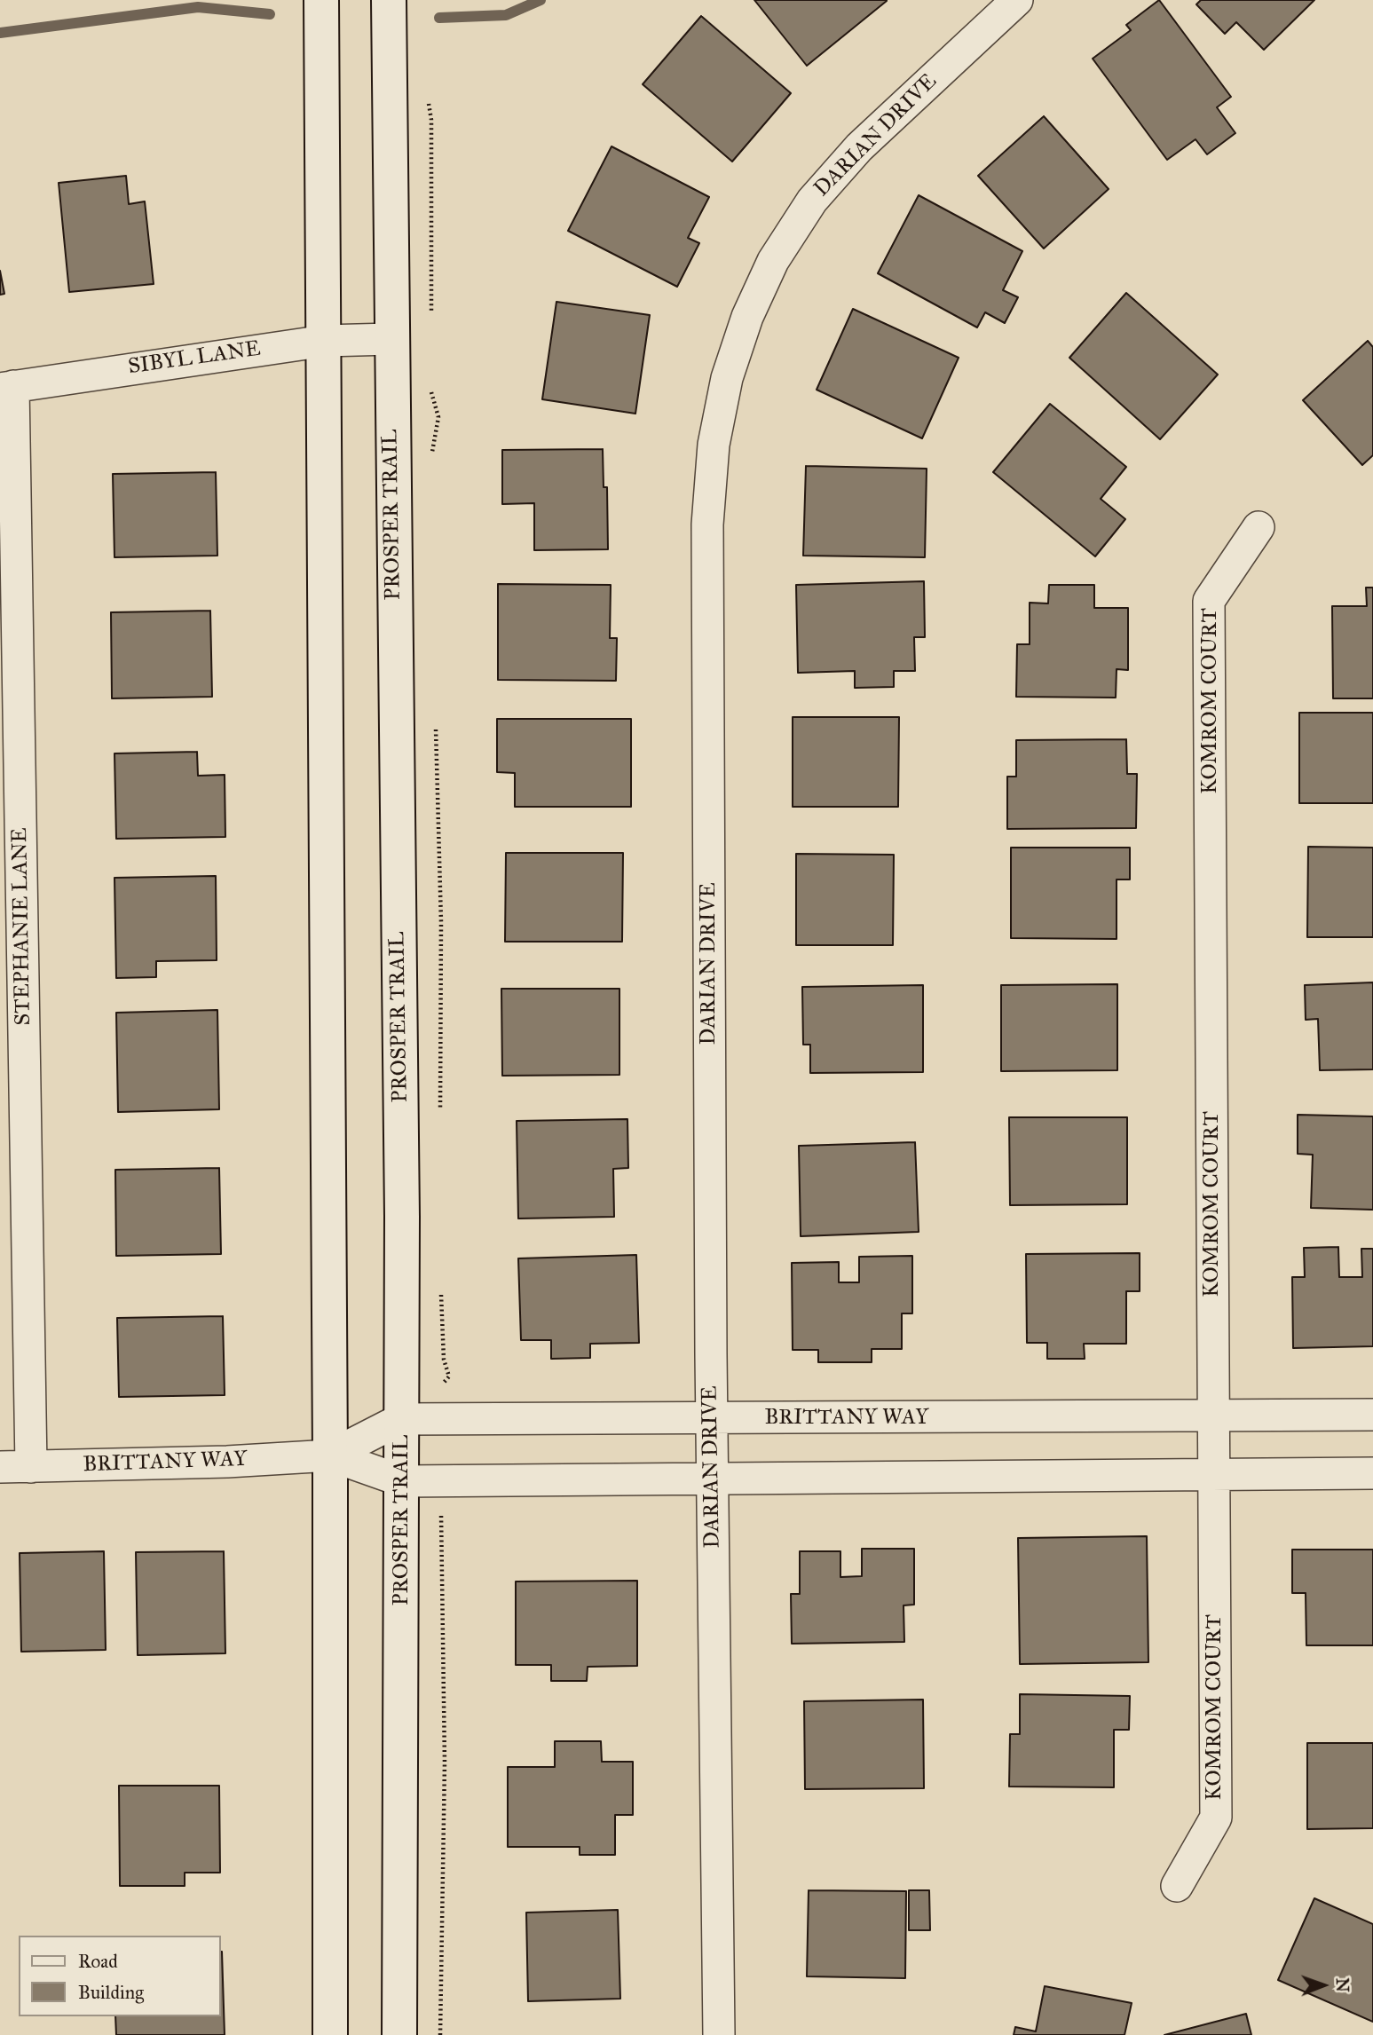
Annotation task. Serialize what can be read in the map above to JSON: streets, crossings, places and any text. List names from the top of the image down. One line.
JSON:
{"streets":{"main road":["PROSPER TRAIL"],"street":["DARIAN DRIVE","SIBYL LANE","KOMROM COURT","STEPHANIE LANE","BRITTANY WAY"]},"crossings":[["DARIAN DRIVE","BRITTANY WAY"],["SIBYL LANE","PROSPER TRAIL"],["SIBYL LANE","STEPHANIE LANE"],["PROSPER TRAIL","BRITTANY WAY"],["KOMROM COURT","BRITTANY WAY"],["STEPHANIE LANE","BRITTANY WAY"]],"legend":["Road","Building"],"north":"right"}
